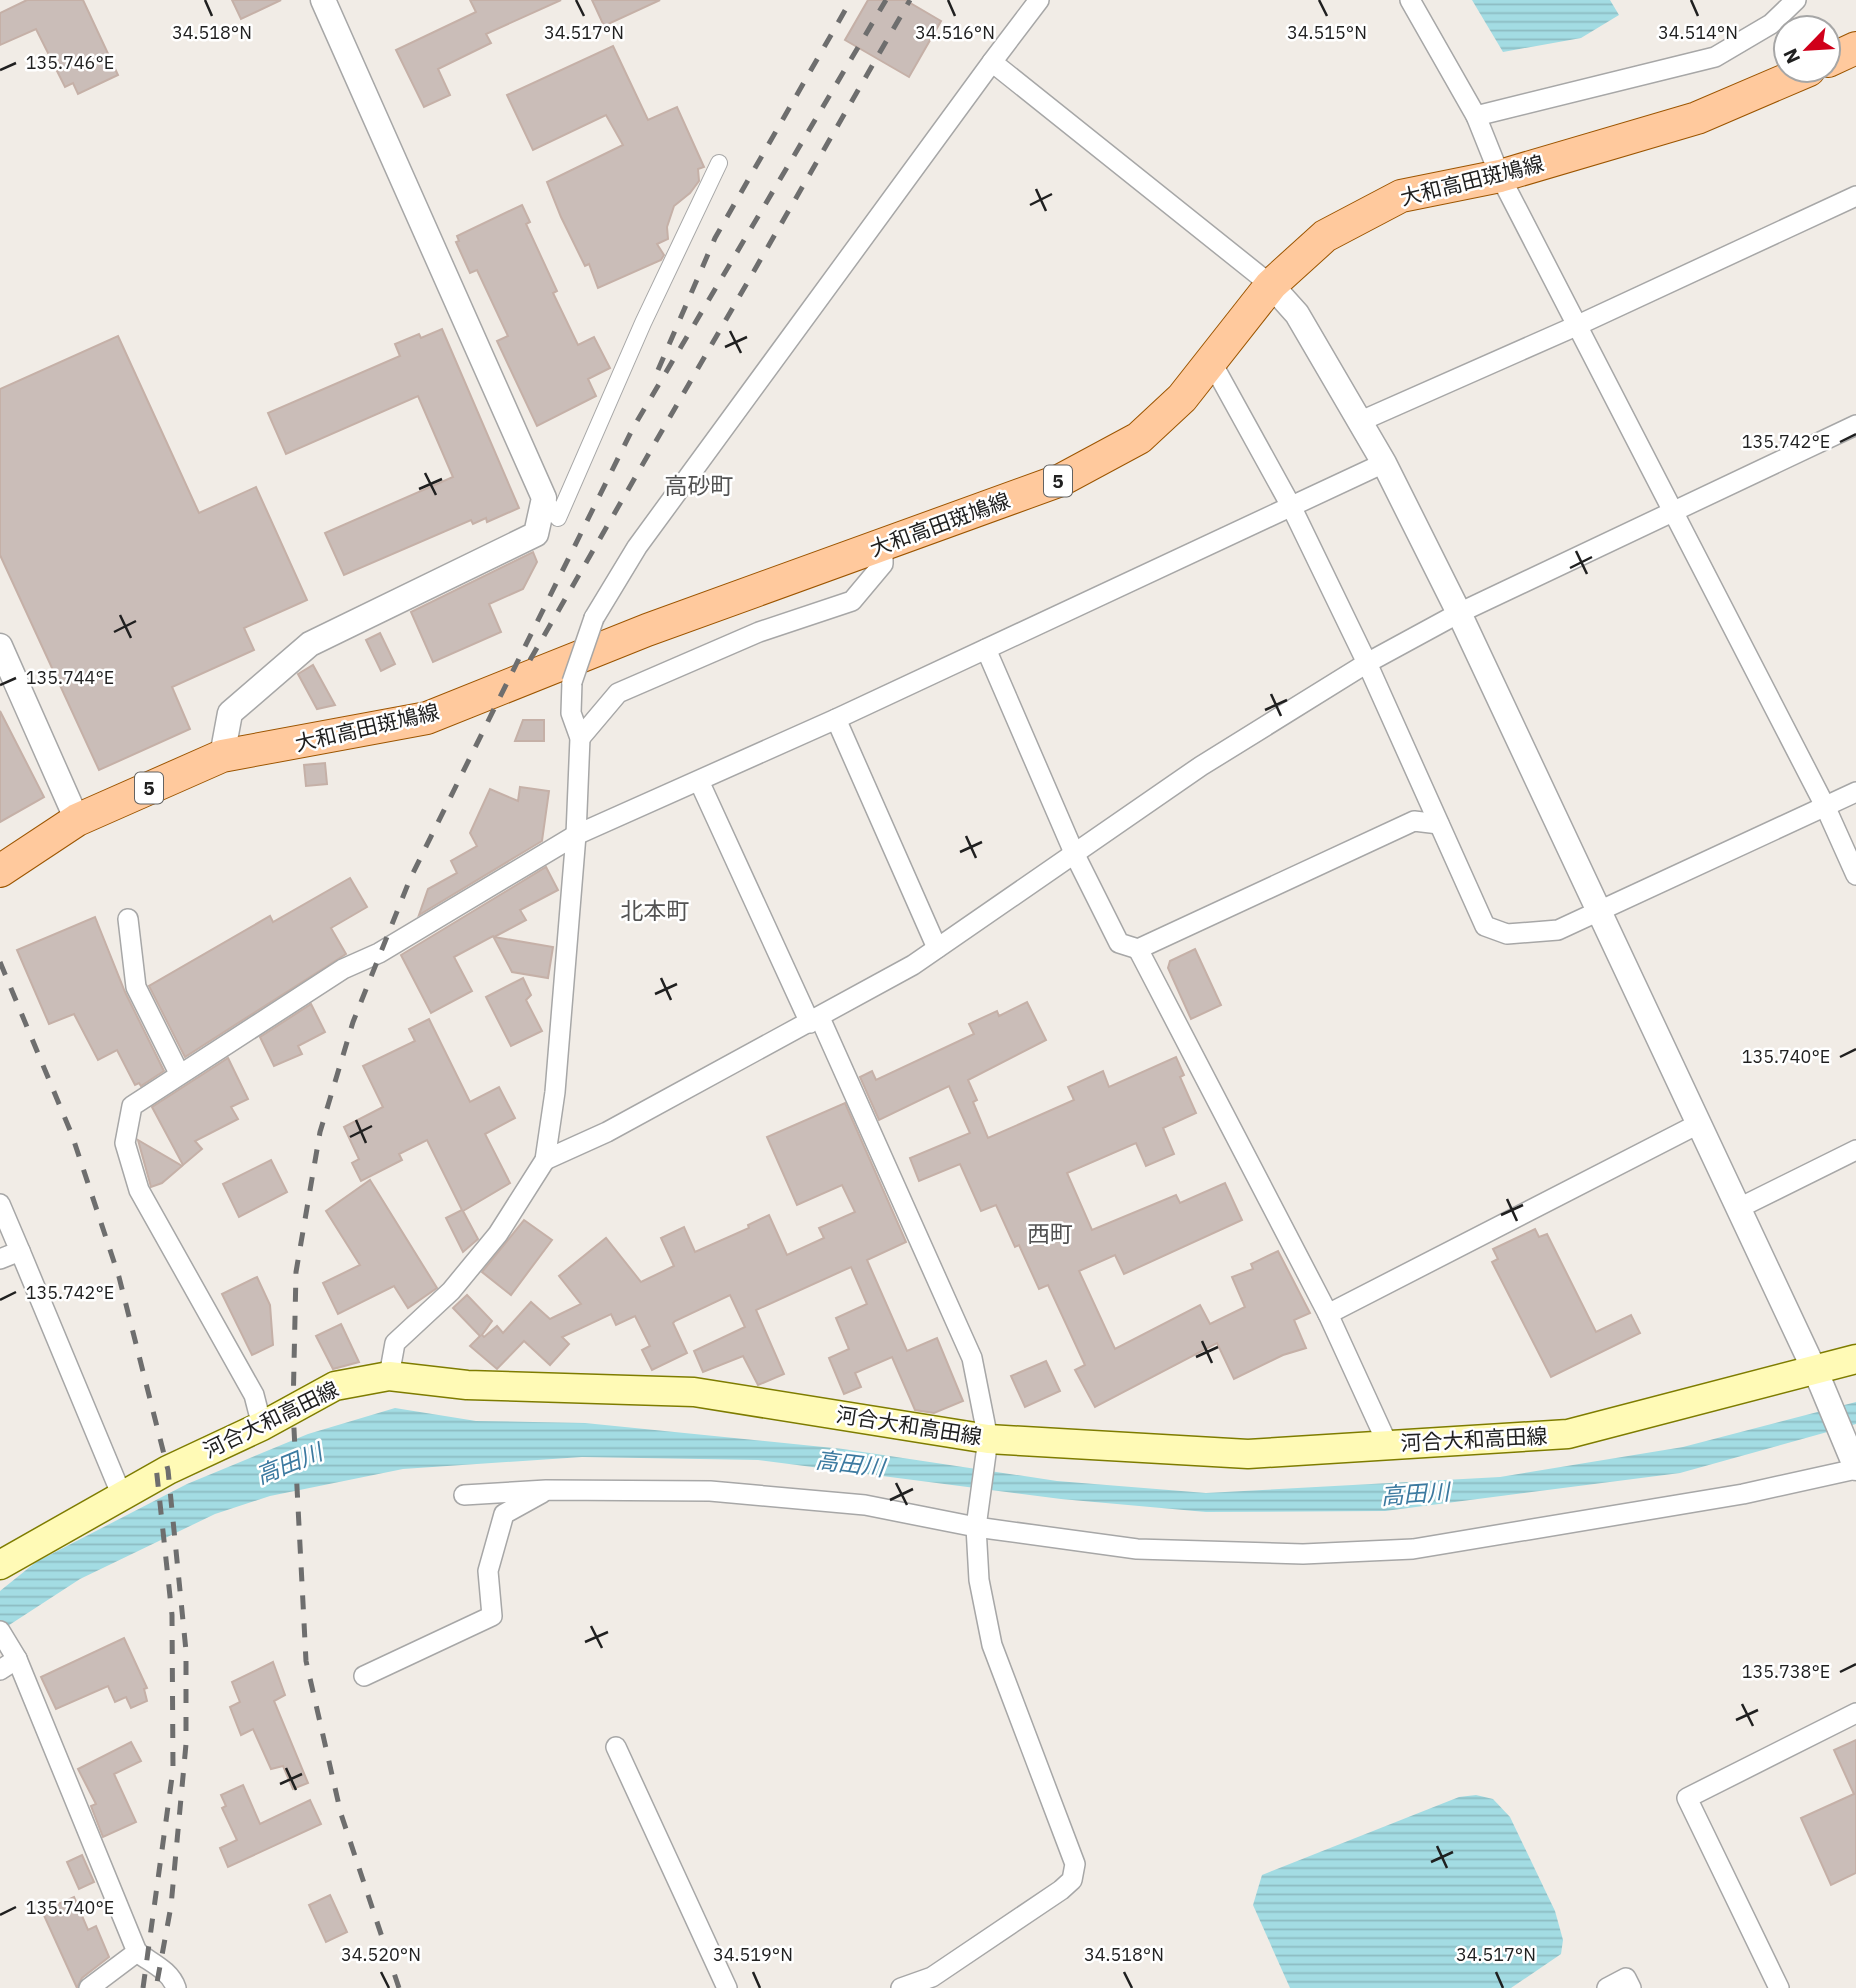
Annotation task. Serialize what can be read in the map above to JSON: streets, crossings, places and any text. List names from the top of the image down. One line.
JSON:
{"streets":{"main road":["大和高田斑鳩線","5","河合大和高田線"]},"districts":["高砂町","北本町","西町"],"water":["高田川"],"north":"bottom left","coordinates":["34.518°N","34.516°N","34.515°N","34.514°N","34.517°N","135.746°E","135.742°E","135.744°E","135.740°E","135.738°E","34.520°N","34.519°N"]}
